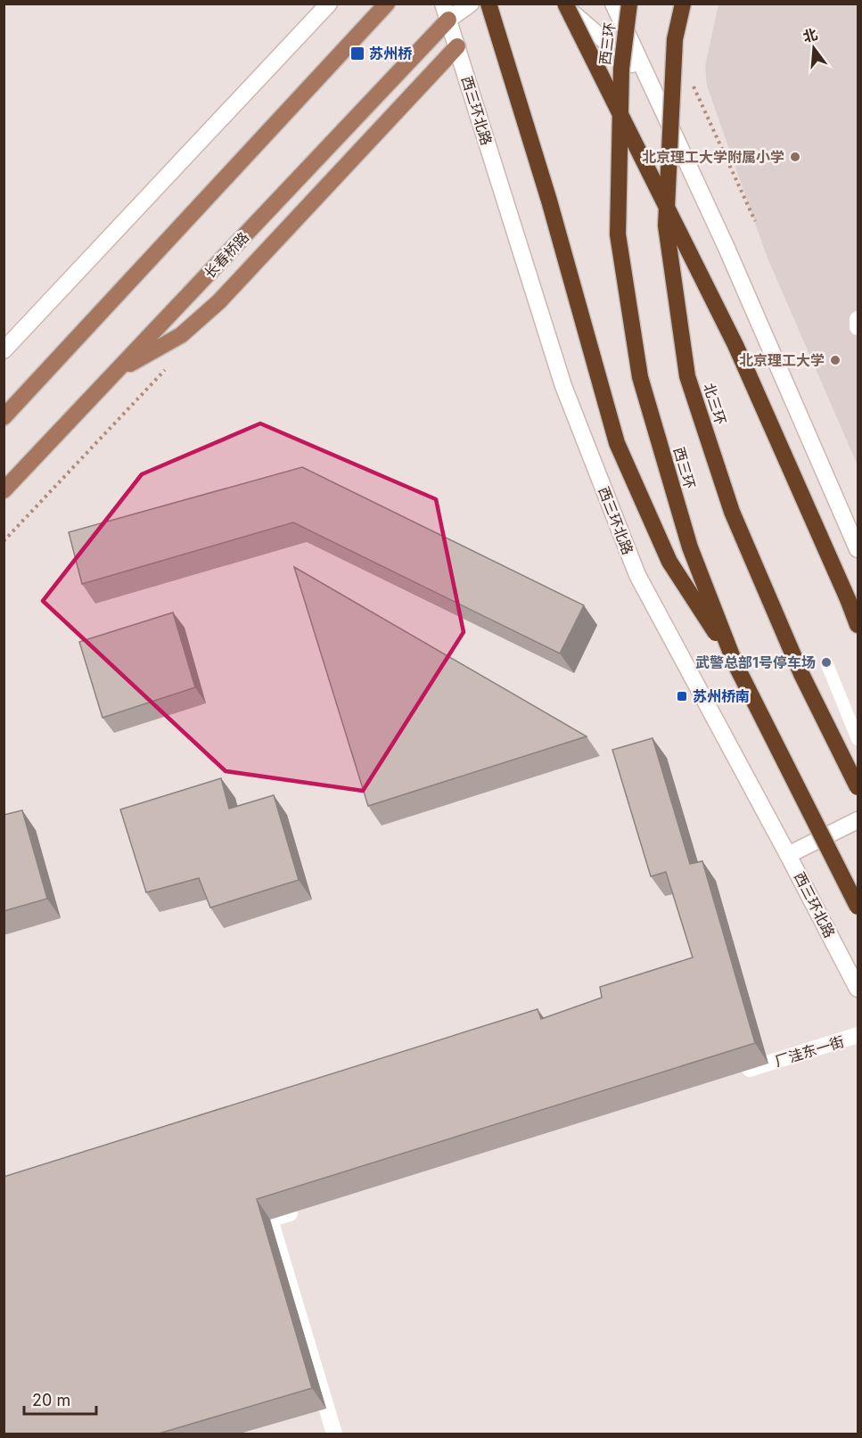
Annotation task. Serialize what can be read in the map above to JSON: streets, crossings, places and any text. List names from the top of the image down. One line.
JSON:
{"streets":{"highway":["西三环","北三环"],"main road":["长春桥路"],"street":["西三环北路","厂洼东一街"]},"crossings":[["西三环北路","长春桥路"]],"places":{"transit":["苏州桥","苏州桥南"],"other":["北京理工大学附属小学","北京理工大学","武警总部1号停车场"]},"scale_bar":"20 m","north":"top"}
